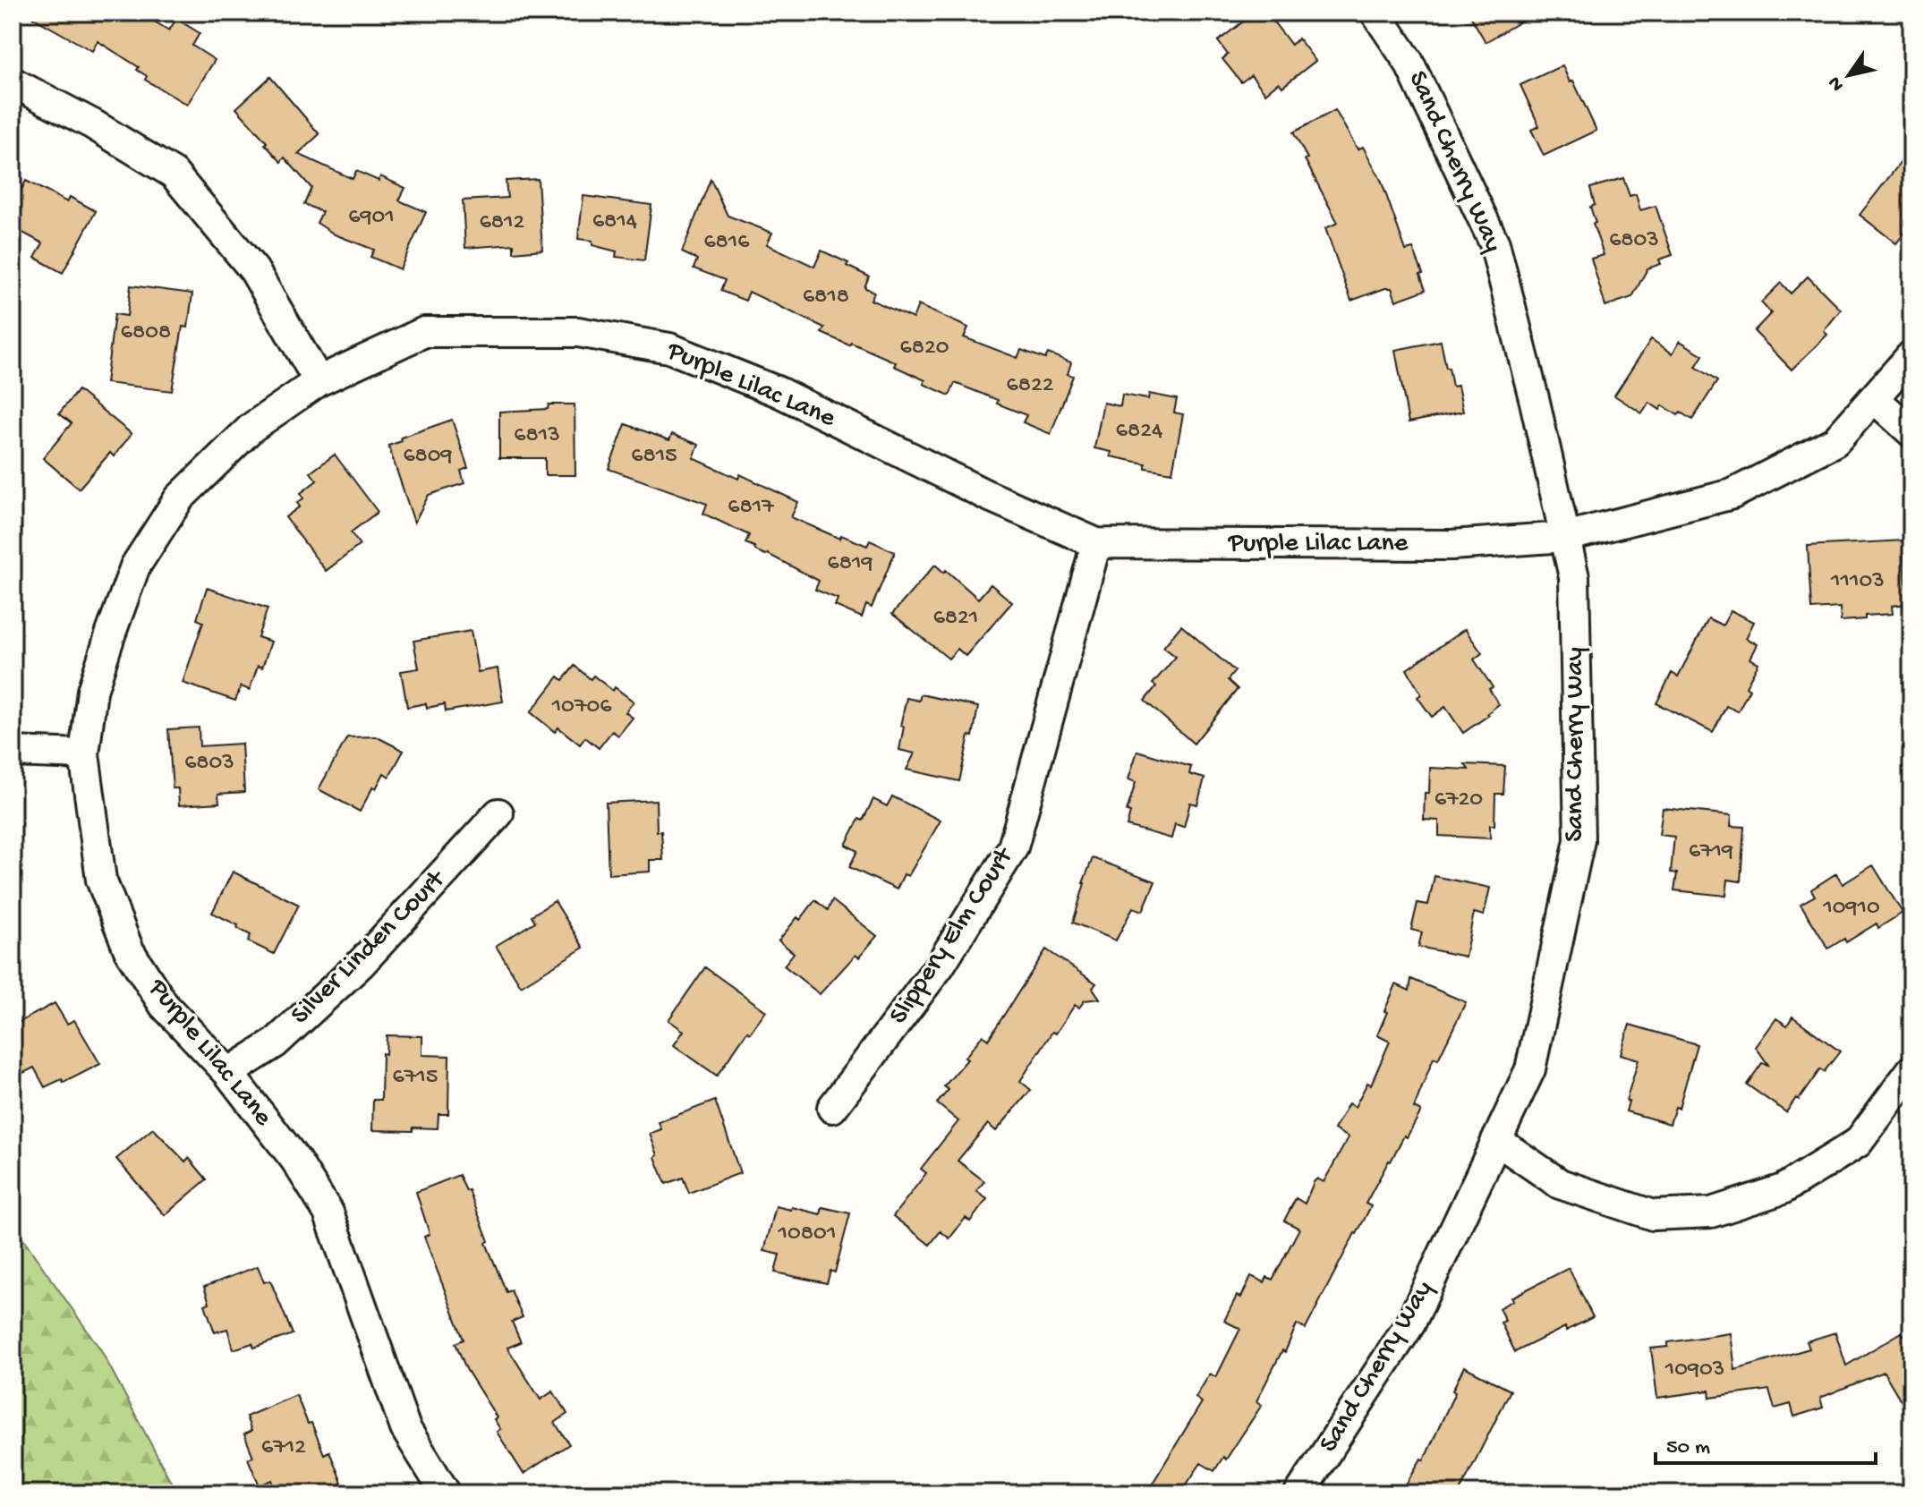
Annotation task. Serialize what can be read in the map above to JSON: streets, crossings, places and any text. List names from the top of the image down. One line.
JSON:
{"streets":{"street":["Sand Cherry Way","Purple Lilac Lane","Slippery Elm Court","Silver Linden Court"]},"crossings":[["Sand Cherry Way","Purple Lilac Lane"],["Purple Lilac Lane","Slippery Elm Court"],["Purple Lilac Lane","Silver Linden Court"]],"house_numbers":["6901","6814","6812","6803","6816","6818","6808","6820","6822","6824","6813","6809","6815","6817","6819","11103","6821","10706","6803","6720","6719","10910","6715","10801","10903","6712"],"scale_bar":"50 m","north":"bottom left"}
